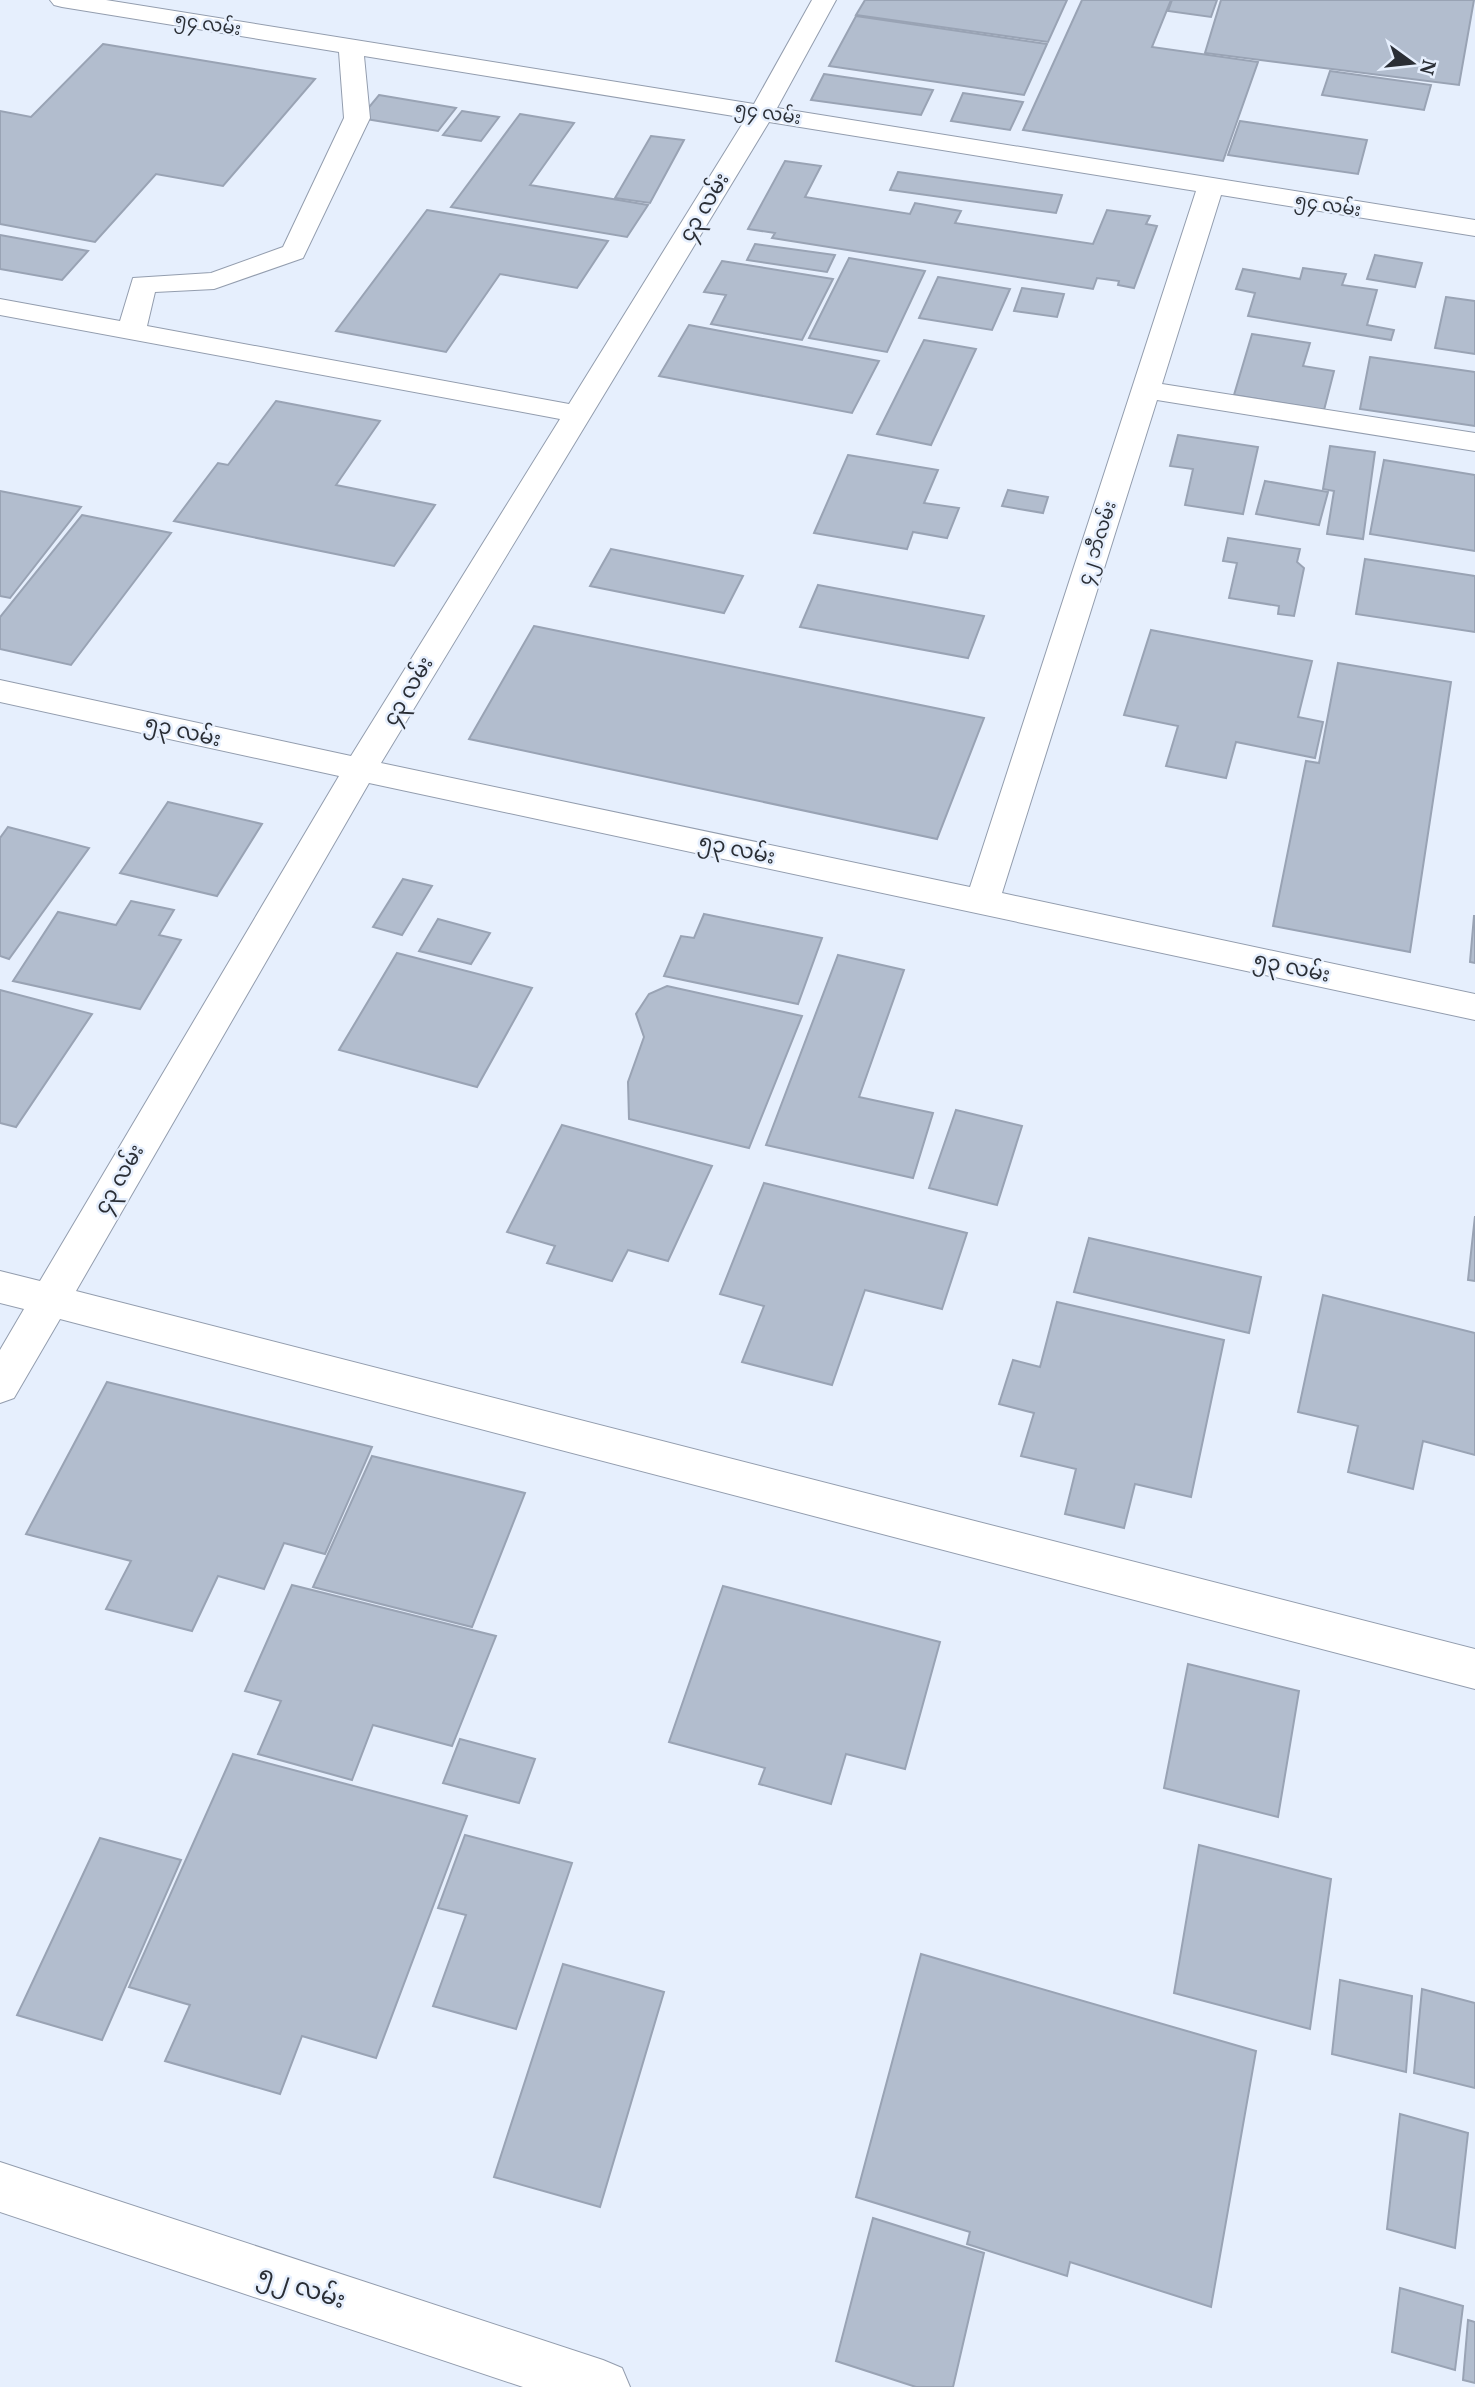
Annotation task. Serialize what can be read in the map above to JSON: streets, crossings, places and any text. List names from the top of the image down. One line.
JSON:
{"streets":{"street":["၅၄ လမ်း","၄၃ လမ်း","၄၂ ဘီလမ်း","၅၃ လမ်း","၅၂ လမ်း"]},"crossings":[["၅၄ လမ်း","၄၃ လမ်း"],["၅၄ လမ်း","၄၂ ဘီလမ်း"],["၄၃ လမ်း","၅၃ လမ်း"],["၄၂ ဘီလမ်း","၅၃ လမ်း"]],"north":"right"}
